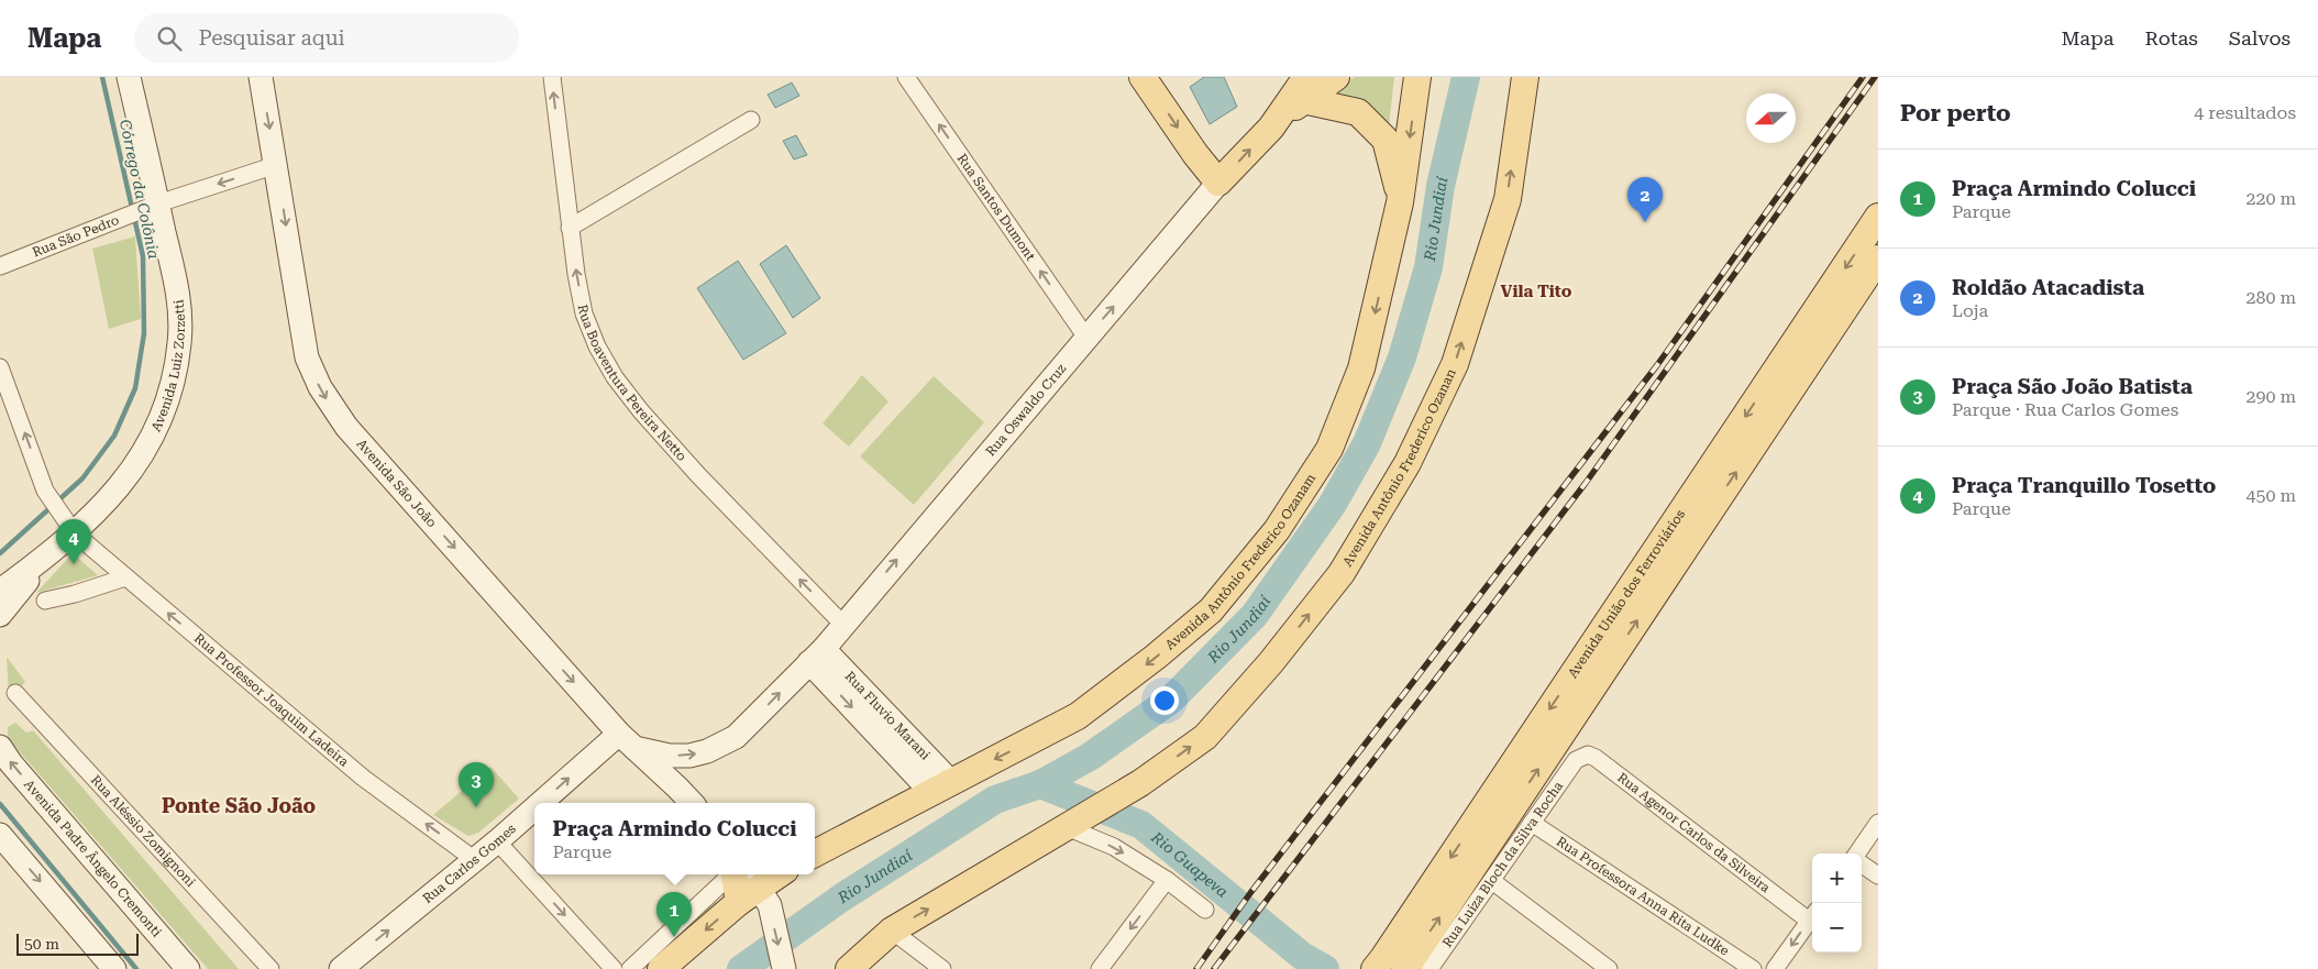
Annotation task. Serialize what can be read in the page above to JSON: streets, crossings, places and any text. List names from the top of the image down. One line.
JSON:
{"streets":{"main road":["Avenida Luiz Zorzetti","Rua Oswaldo Cruz","Avenida Antônio Frederico Ozanan","Avenida São João","Avenida Antônio Frederico Ozanam","Avenida União dos Ferroviários","Rua Fluvio Marani","Avenida Padre Ângelo Cremonti","Rua Carlos Gomes"],"street":["Rua Santos Dumont","Rua São Pedro","Rua Boaventura Pereira Netto","Rua Professor Joaquim Ladeira","Rua Aléssio Zomignoni","Rua Agenor Carlos da Silveira","Rua Luiza Bloch da Silva Rocha","Rua Professora Anna Rita Ludke"]},"crossings":[["Rua Santos Dumont","Rua Oswaldo Cruz"],["Rua São Pedro","Avenida Luiz Zorzetti"],["Rua São Pedro","Avenida São João"],["Avenida Luiz Zorzetti","Rua Professor Joaquim Ladeira"],["Rua Boaventura Pereira Netto","Rua Oswaldo Cruz"],["Rua Oswaldo Cruz","Avenida São João"],["Rua Oswaldo Cruz","Rua Fluvio Marani"],["Rua Oswaldo Cruz","Rua Carlos Gomes"],["Avenida São João","Rua Carlos Gomes"],["Avenida Antônio Frederico Ozanam","Rua Fluvio Marani"],["Rua Professor Joaquim Ladeira","Rua Carlos Gomes"],["Rua Agenor Carlos da Silveira","Rua Luiza Bloch da Silva Rocha"],["Rua Luiza Bloch da Silva Rocha","Rua Professora Anna Rita Ludke"]],"one_way":["Rua Santos Dumont","Rua São Pedro","Rua Boaventura Pereira Netto","Rua Oswaldo Cruz","Avenida Antônio Frederico Ozanan","Avenida São João","Avenida Antônio Frederico Ozanam","Rua Professor Joaquim Ladeira"],"districts":["Vila Tito","Ponte São João"],"water":["Córrego da Colônia","Rio Jundiaí","Rio Guapeva"],"scale_bar":"50 m","north":"left","page":{"header":"Mapa","search":"Pesquisar aqui","nav":["Mapa","Rotas","Salvos"],"heading":["Por perto","4 resultados"],"list":[{"mark":"1","name":"Praça Armindo Colucci","note":"Parque","value":"220 m"},{"mark":"2","name":"Roldão Atacadista","note":"Loja","value":"280 m"},{"mark":"3","name":"Praça São João Batista","note":"Parque · Rua Carlos Gomes","value":"290 m"},{"mark":"4","name":"Praça Tranquillo Tosetto","note":"Parque","value":"450 m"}],"pins":["2","4","3","1"],"popup":["Praça Armindo Colucci","Parque"],"map_buttons":["+","−"],"scale":"50 m"}}
